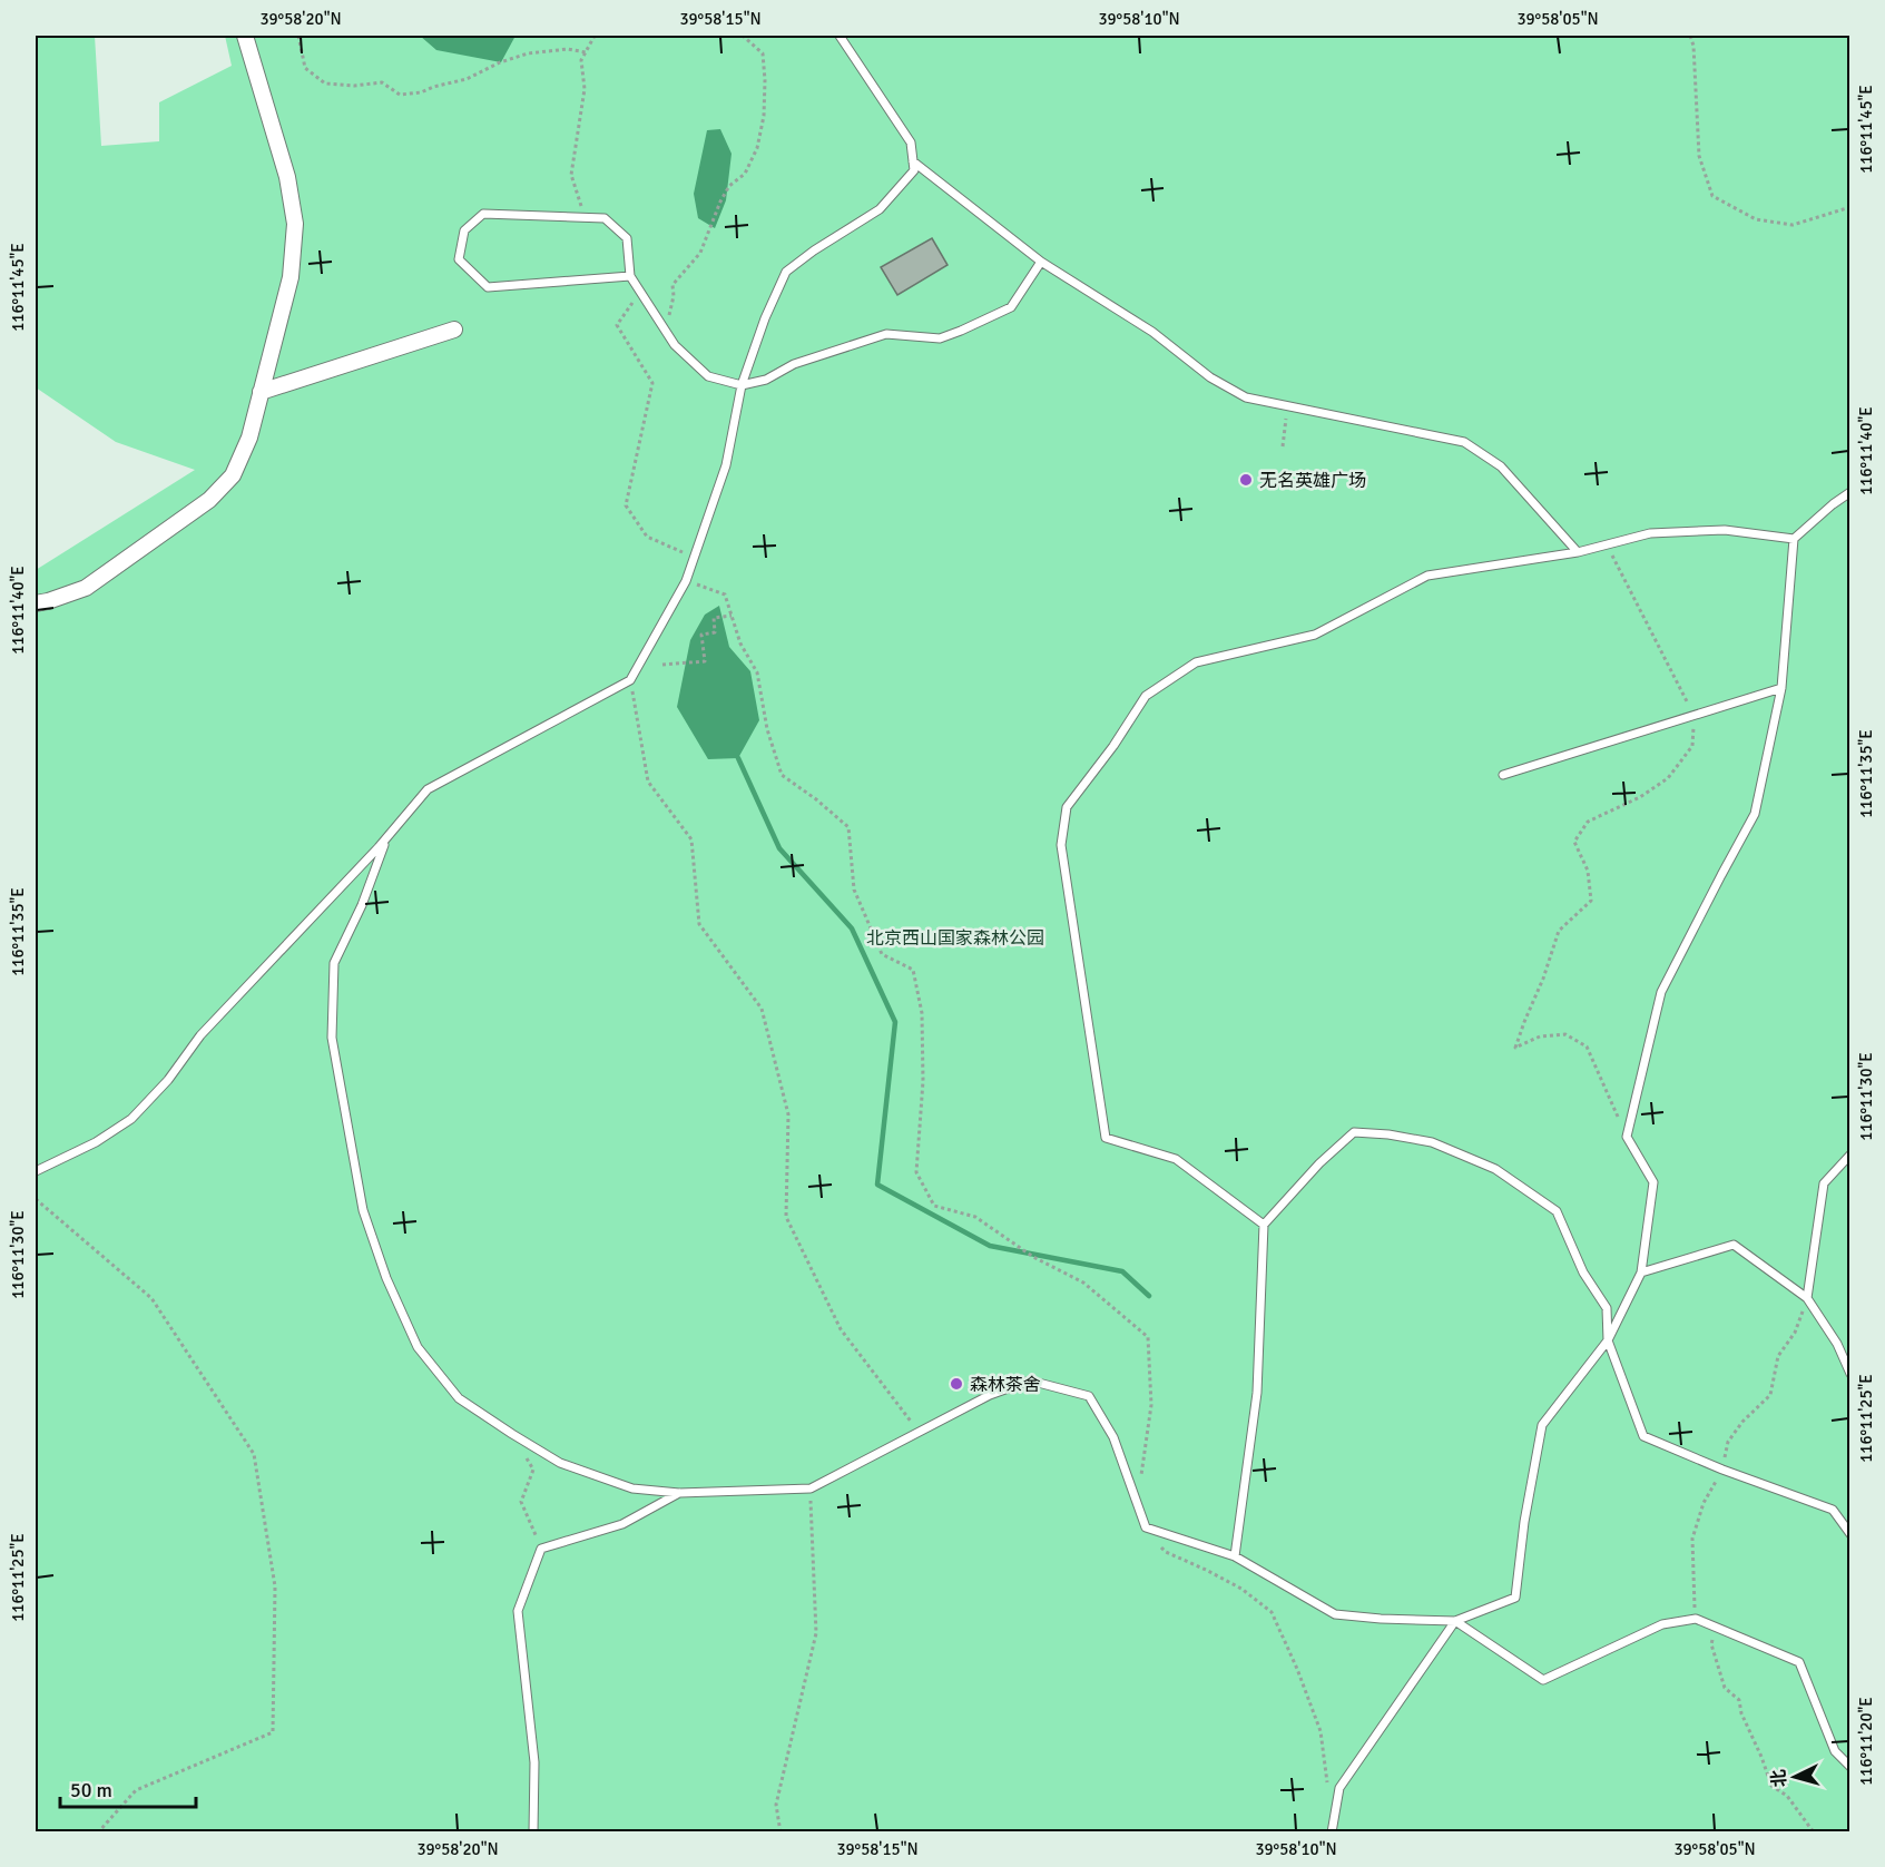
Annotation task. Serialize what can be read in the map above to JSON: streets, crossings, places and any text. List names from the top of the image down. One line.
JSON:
{"parks":["北京西山国家森林公园"],"places":["无名英雄广场","森林茶舍"],"scale_bar":"50 m","north":"left","coordinates":["39°58'20\"N","39°58'15\"N","39°58'10\"N","39°58'05\"N","116°11'45\"E","116°11'40\"E","116°11'35\"E","116°11'30\"E","116°11'25\"E","116°11'20\"E"]}
